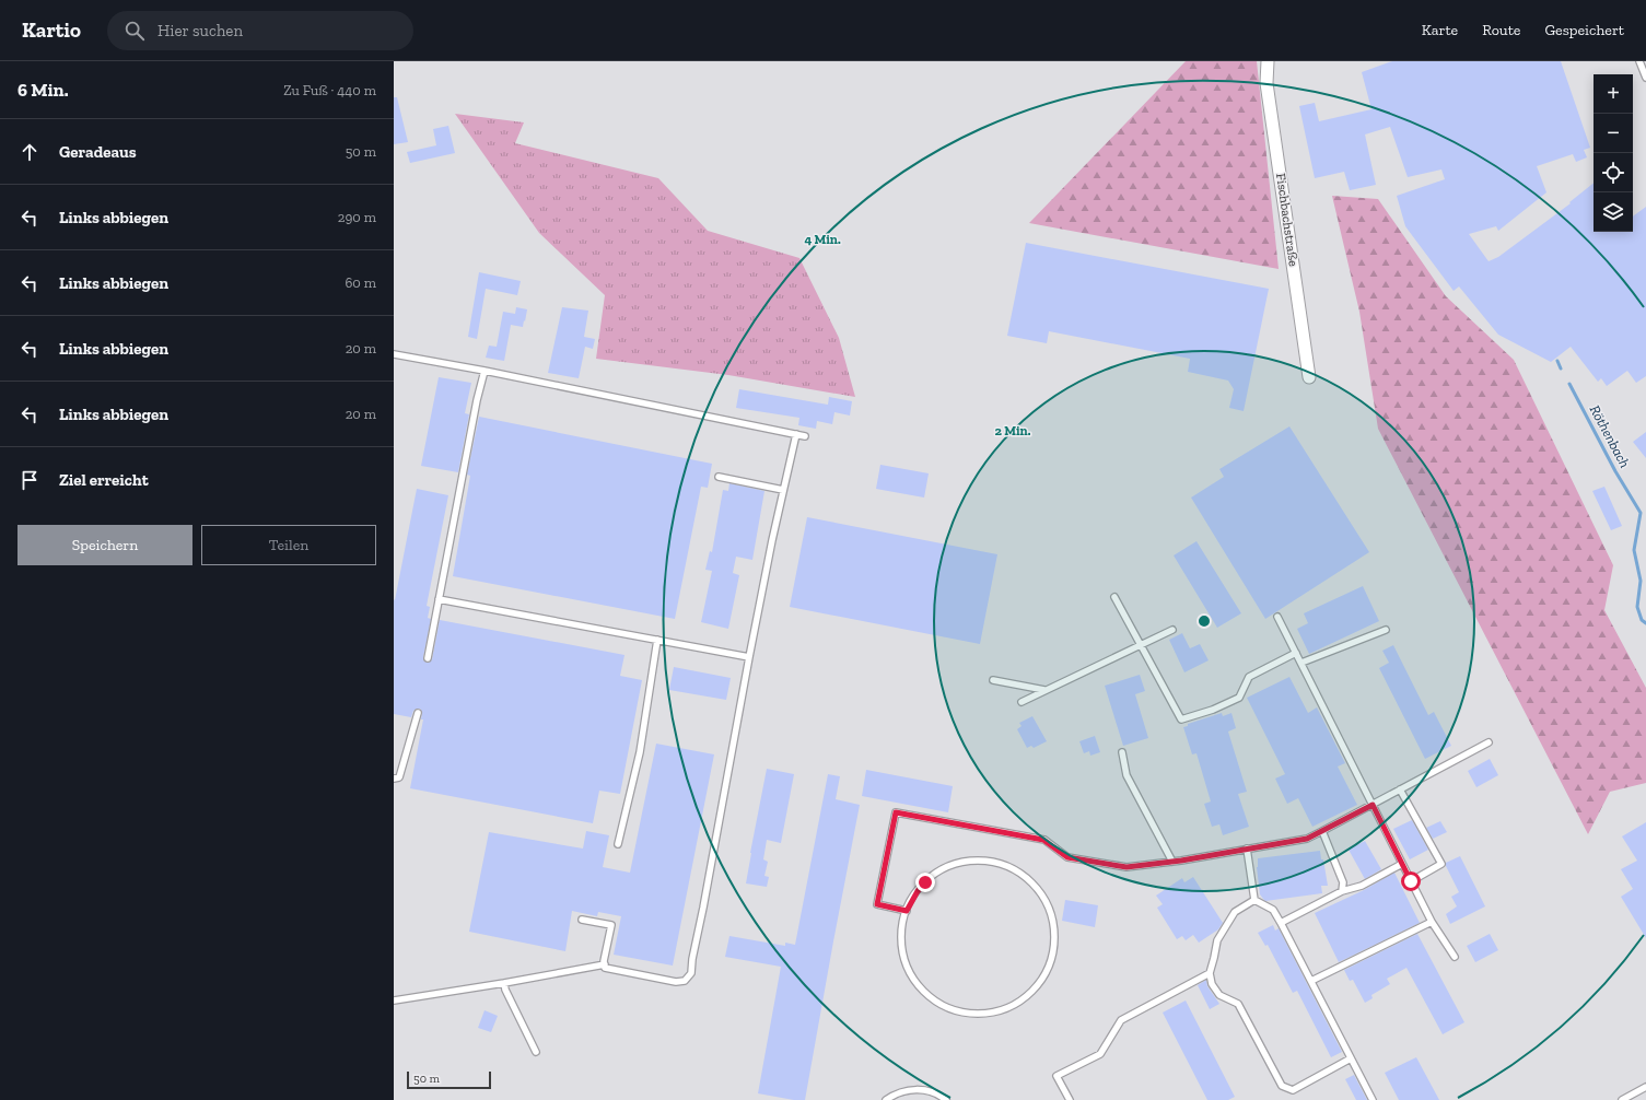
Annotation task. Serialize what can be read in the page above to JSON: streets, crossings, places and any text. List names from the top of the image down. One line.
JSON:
{"streets":{"street":["Fischbachstraße"]},"water":["Röthenbach"],"scale_bar":"50 m","page":{"header":"Kartio","search":"Hier suchen","nav":["Karte","Route","Gespeichert"],"heading":["6 Min.","Zu Fuß · 440 m"],"map_buttons":["+","−"],"list":[["Geradeaus","50 m"],["Links abbiegen","290 m"],["Links abbiegen","60 m"],["Links abbiegen","20 m"],["Links abbiegen","20 m"],"Ziel erreicht"],"buttons":["Speichern","Teilen"],"scale":"50 m"},"rings":["4 Min.","2 Min."]}
